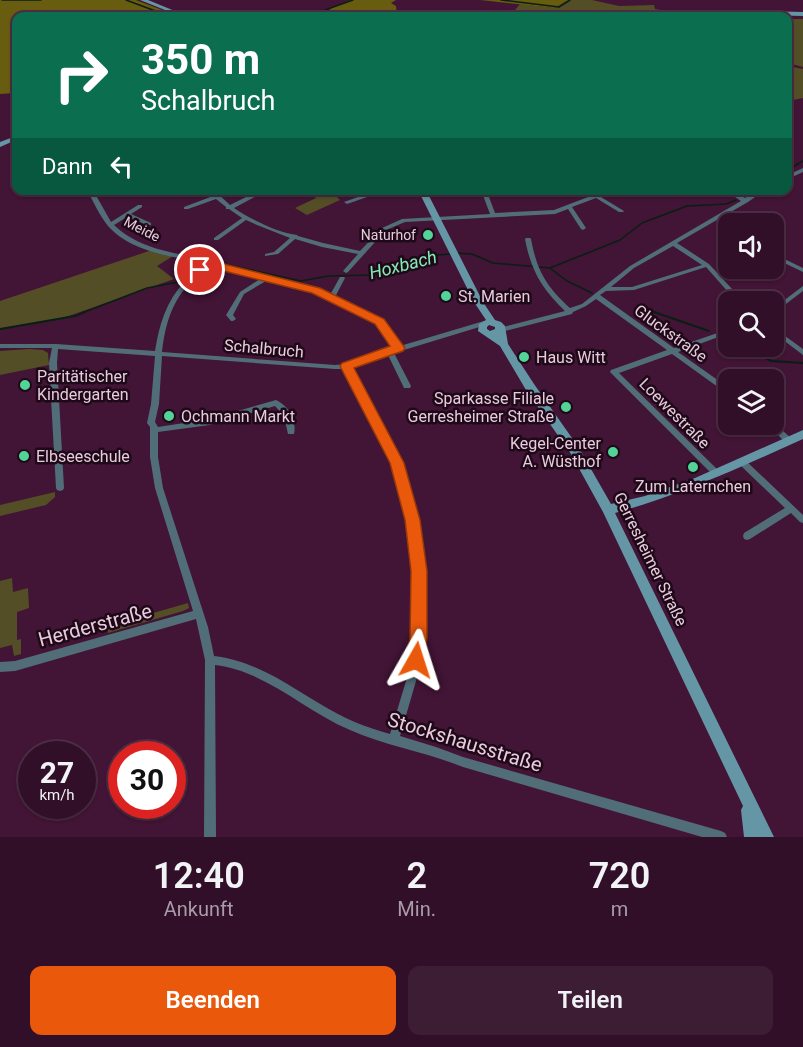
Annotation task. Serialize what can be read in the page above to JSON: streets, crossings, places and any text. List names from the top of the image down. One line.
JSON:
{"streets":{"street":["Meide","Gluckstraße","Schalbruch","Loewestraße","Gerresheimer Straße","Herderstraße","Stockshausstraße"]},"crossings":[["Gluckstraße","Schalbruch"],["Gluckstraße","Loewestraße"],["Schalbruch","Gerresheimer Straße"]],"water":["Hoxbach"],"places":["Naturhof","St. Marien","Haus Witt","Paritätischer Kindergarten","Sparkasse Filiale Gerresheimer Straße","Ochmann Markt","Kegel-Center A. Wüsthof","Elbseeschule","Zum Laternchen"],"page":{"turn":["350 m","Schalbruch"],"then":"Dann","speed":"27 km/h","limit":"30","eta":["12:40","Ankunft","2","Min.","720","m"],"buttons":["Beenden","Teilen"]}}
